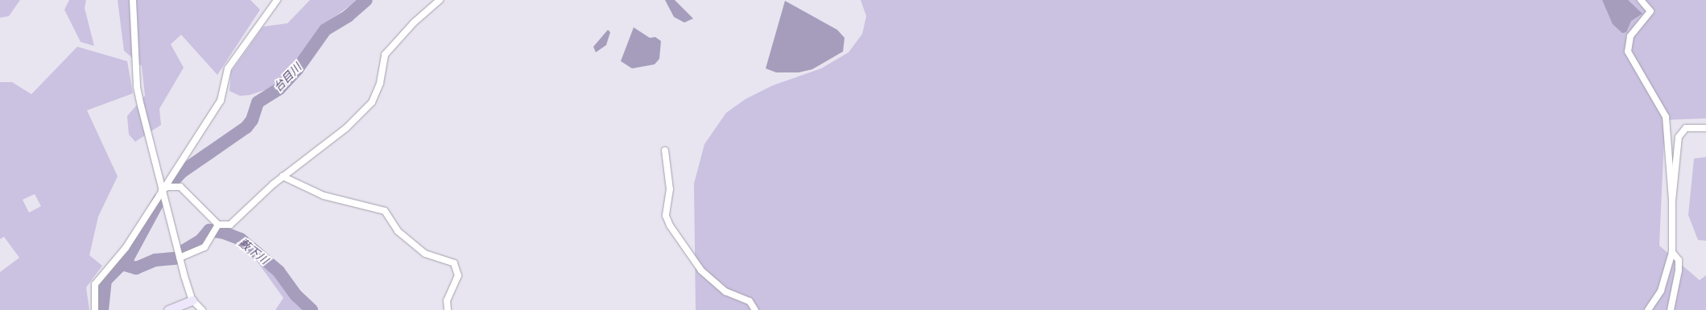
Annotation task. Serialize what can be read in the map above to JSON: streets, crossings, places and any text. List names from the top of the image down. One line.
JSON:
{"water":["台目川","藪下川"]}
